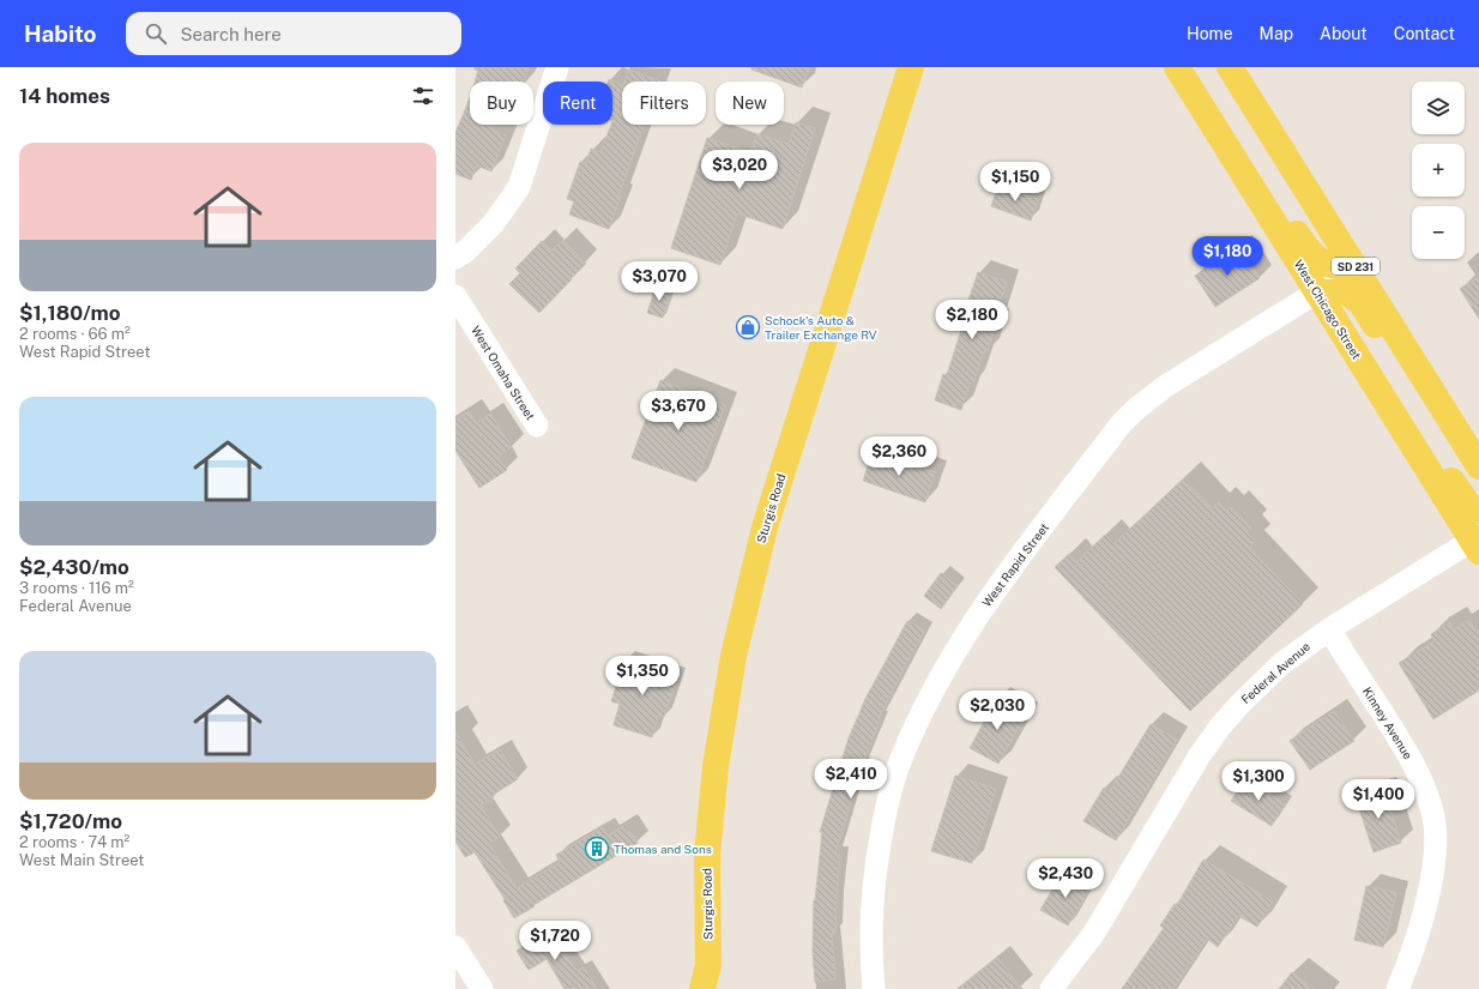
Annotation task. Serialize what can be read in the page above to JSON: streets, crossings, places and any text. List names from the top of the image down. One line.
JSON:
{"streets":{"main road":["SD 231","West Chicago Street","Sturgis Road"],"street":["West Omaha Street","West Rapid Street","Federal Avenue","Kinney Avenue"]},"crossings":[["SD 231","West Rapid Street"],["West Chicago Street","West Rapid Street"],["West Chicago Street","Federal Avenue"],["Federal Avenue","Kinney Avenue"]],"places":{"shop":["Schock's Auto & Trailer Exchange RV"],"building":["Thomas and Sons"]},"page":{"header":"Habito","search":"Search here","nav":["Home","Map","About","Contact"],"heading":"14 homes","map_buttons":["+","−"],"chip":["Buy","Rent","Filters","New"],"list":[{"name":"$1,180/mo","note":"2 rooms · 66 m² · West Rapid Street"},{"name":"$2,430/mo","note":"3 rooms · 116 m² · Federal Avenue"},{"name":"$1,720/mo","note":"2 rooms · 74 m² · West Main Street"}],"price":["$3,020","$1,150","$1,180","$3,070","$2,180","$3,670","$2,360","$1,350","$2,030","$2,410","$1,300","$1,400","$2,430","$1,720"]}}
